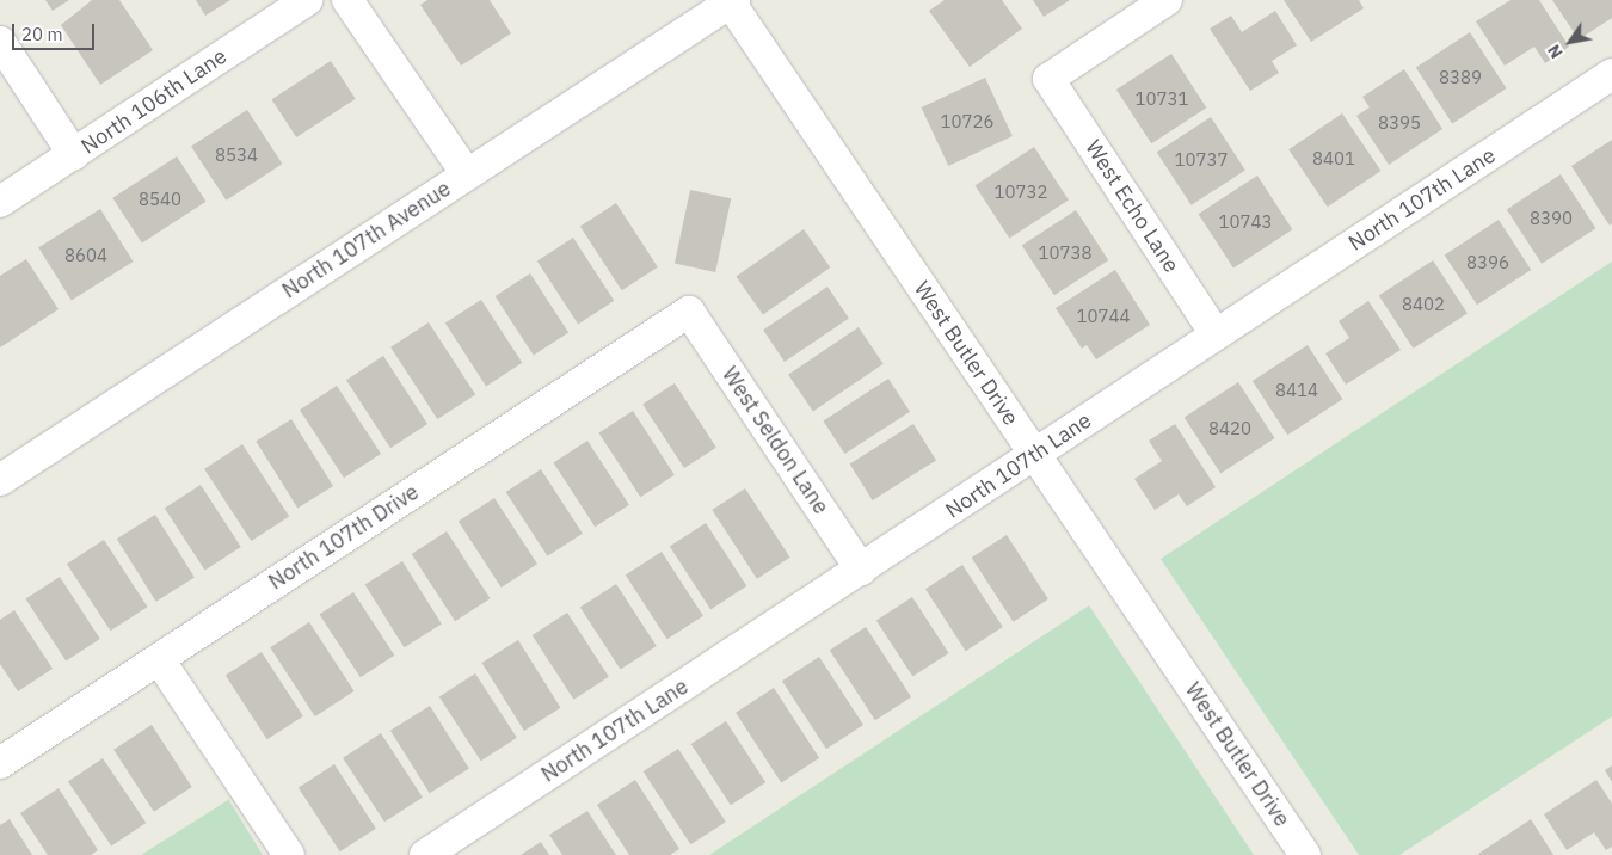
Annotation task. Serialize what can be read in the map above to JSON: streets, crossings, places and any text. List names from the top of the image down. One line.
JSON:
{"streets":{"street":["North 106th Lane","North 107th Lane","West Echo Lane","North 107th Avenue","West Butler Drive","West Seldon Lane","North 107th Drive"]},"crossings":[["North 107th Lane","West Echo Lane"],["North 107th Lane","West Butler Drive"],["North 107th Lane","West Seldon Lane"],["North 107th Avenue","West Butler Drive"],["West Seldon Lane","North 107th Drive"]],"house_numbers":["8389","10731","10726","8395","8534","8401","10737","10732","8540","8390","10743","10738","8604","8396","8402","10744","8414","8420"],"scale_bar":"20 m","north":"bottom left"}
